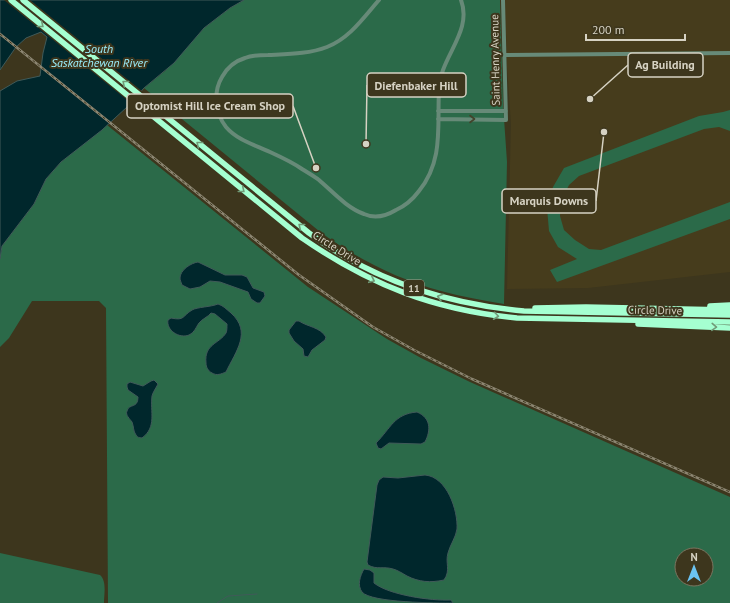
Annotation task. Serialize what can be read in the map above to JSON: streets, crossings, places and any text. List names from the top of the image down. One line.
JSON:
{"streets":{"highway":["Circle Drive","11"],"street":["Saint Henry Avenue"]},"water":["South Saskatchewan River"],"places":["Ag Building","Marquis Downs","Diefenbaker Hill","Optomist Hill Ice Cream Shop"],"scale_bar":"200 m","north":"top"}
